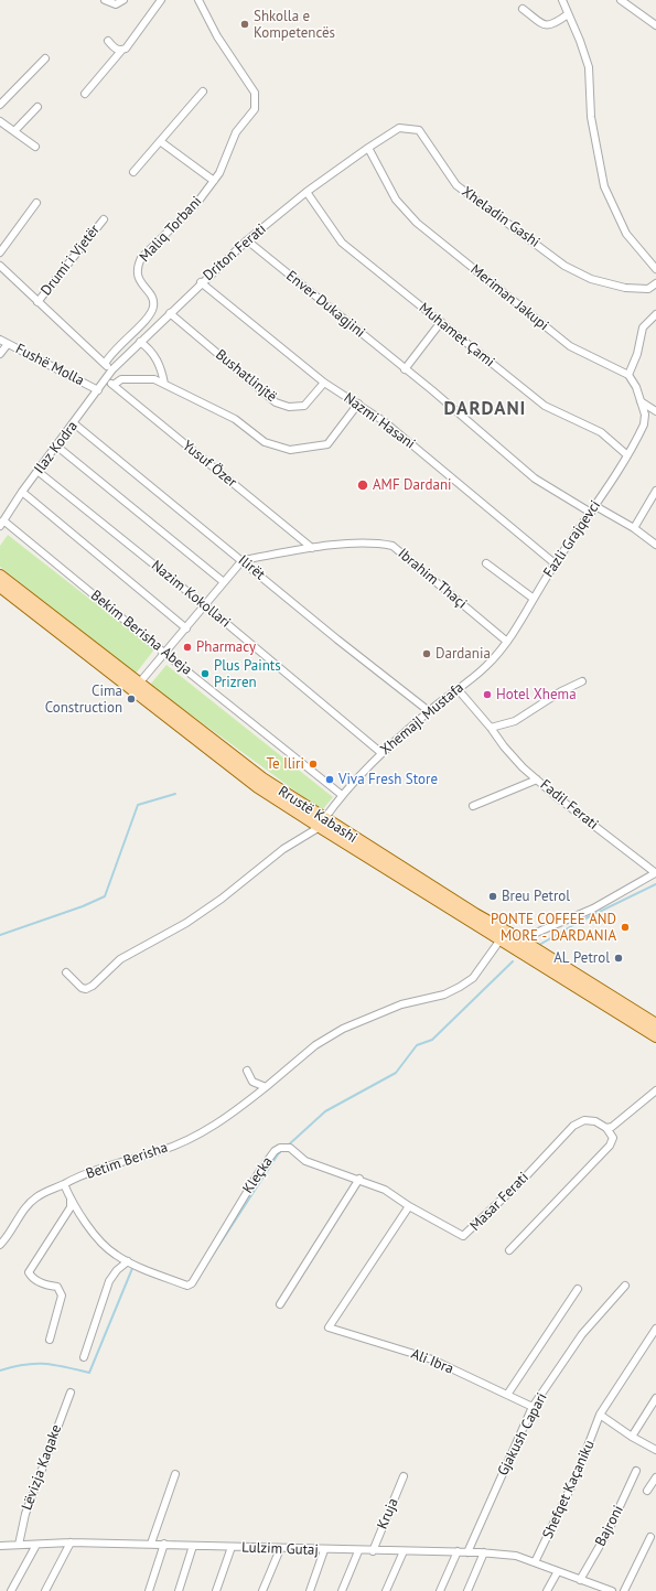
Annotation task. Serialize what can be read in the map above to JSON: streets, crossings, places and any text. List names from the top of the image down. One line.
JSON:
{"streets":{"main road":["Rrustë Kabashi"],"street":["Xheladin Gashi","Maliq Torbani","Driton Ferati","Drumi i Vjetër","Meriman Jakupi","Enver Dukagjini","Muhamet Çami","Fushë Molla","Bushatlinjtë","Nazmi Hasani","Ilaz Kodra","Yusuf Özer","Fazli Grajqevci","Ilirët","Ibrahim Thaçi","Nazim Kokollari","Bekim Berisha Abeja","Xhemajl Mustafa","Fadil Ferati","Betim Berisha","Kleçka","Masar Ferati","Ali Ibra","Gjakush Capari","Lëvizja Kaqake","Shefqet Kaçaniku","Kruja","Bajroni","Lulzim Gutaj"]},"crossings":[["Xheladin Gashi","Driton Ferati"],["Xheladin Gashi","Meriman Jakupi"],["Maliq Torbani","Drumi i Vjetër"],["Driton Ferati","Drumi i Vjetër"],["Driton Ferati","Meriman Jakupi"],["Driton Ferati","Enver Dukagjini"],["Driton Ferati","Muhamet Çami"],["Driton Ferati","Bushatlinjtë"],["Driton Ferati","Nazmi Hasani"],["Driton Ferati","Ilaz Kodra"],["Drumi i Vjetër","Ilaz Kodra"],["Enver Dukagjini","Fazli Grajqevci"],["Muhamet Çami","Fazli Grajqevci"],["Fushë Molla","Ilaz Kodra"],["Bushatlinjtë","Nazmi Hasani"],["Nazmi Hasani","Fazli Grajqevci"],["Ilaz Kodra","Yusuf Özer"],["Ilaz Kodra","Ilirët"],["Ilaz Kodra","Nazim Kokollari"],["Ilaz Kodra","Bekim Berisha Abeja"],["Yusuf Özer","Ibrahim Thaçi"],["Fazli Grajqevci","Ibrahim Thaçi"],["Fazli Grajqevci","Xhemajl Mustafa"],["Ilirët","Ibrahim Thaçi"],["Ilirët","Xhemajl Mustafa"],["Ibrahim Thaçi","Xhemajl Mustafa"],["Nazim Kokollari","Xhemajl Mustafa"],["Bekim Berisha Abeja","Xhemajl Mustafa"],["Xhemajl Mustafa","Fadil Ferati"],["Xhemajl Mustafa","Rrustë Kabashi"],["Rrustë Kabashi","Betim Berisha"],["Kleçka","Masar Ferati"],["Kleçka","Ali Ibra"],["Masar Ferati","Ali Ibra"],["Ali Ibra","Gjakush Capari"],["Gjakush Capari","Lulzim Gutaj"],["Lëvizja Kaqake","Lulzim Gutaj"],["Shefqet Kaçaniku","Lulzim Gutaj"],["Kruja","Lulzim Gutaj"],["Bajroni","Lulzim Gutaj"]],"districts":["DARDANI"],"places":["Shkolla e Kompetencës","AMF Dardani","Pharmacy","Dardania","Plus Paints Prizren","Hotel Xhema","Cima Construction","Te Iliri","Viva Fresh Store","Breu Petrol","PONTE COFFEE AND MORE - DARDANIA","AL Petrol"]}
